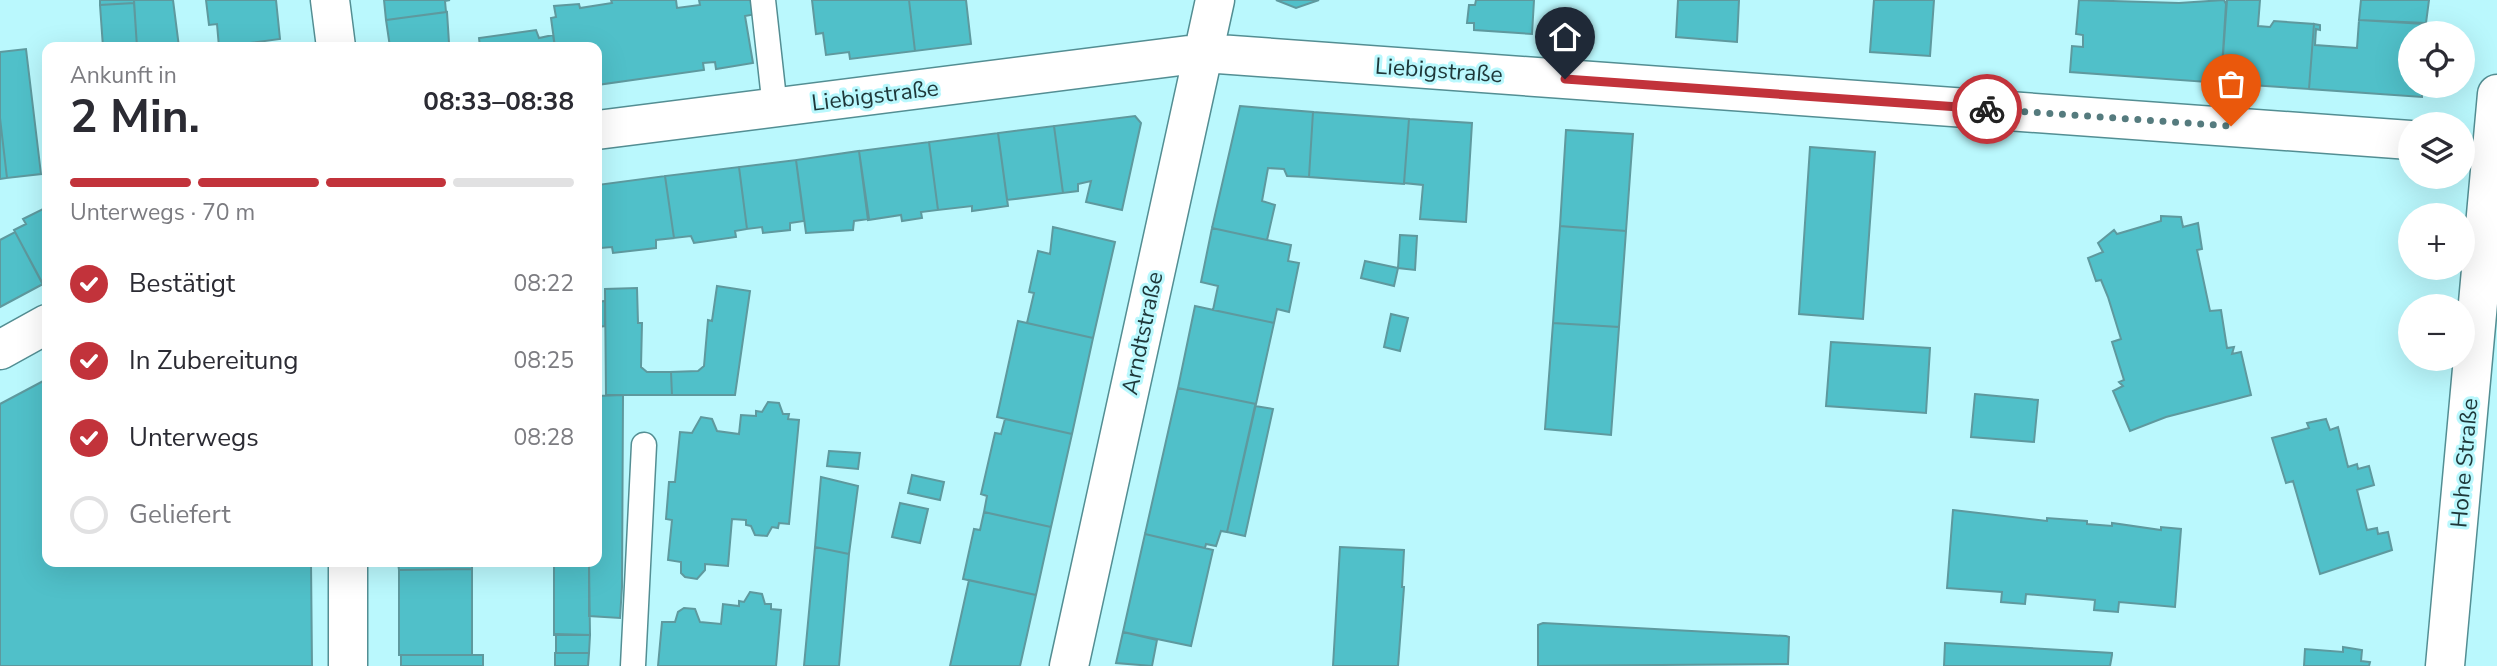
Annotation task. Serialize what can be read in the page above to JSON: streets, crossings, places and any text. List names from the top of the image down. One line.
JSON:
{"streets":{"street":["Liebigstraße","Arndtstraße","Hohe Straße"]},"crossings":[["Liebigstraße","Arndtstraße"]],"page":{"map_buttons":["+","−"],"heading":["2 Min.","Ankunft in","08:33–08:38"],"bar":"Unterwegs · 70 m","list":[["Bestätigt","08:22"],["In Zubereitung","08:25"],["Unterwegs","08:28"],"Geliefert"]}}
